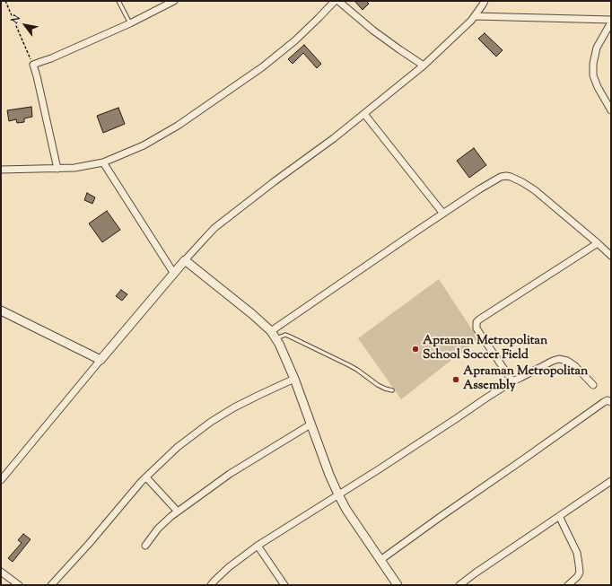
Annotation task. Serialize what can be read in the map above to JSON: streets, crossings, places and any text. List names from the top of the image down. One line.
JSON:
{"places":["Apraman Metropolitan School Soccer Field","Apraman Metropolitan Assembly"],"north":"top left"}
